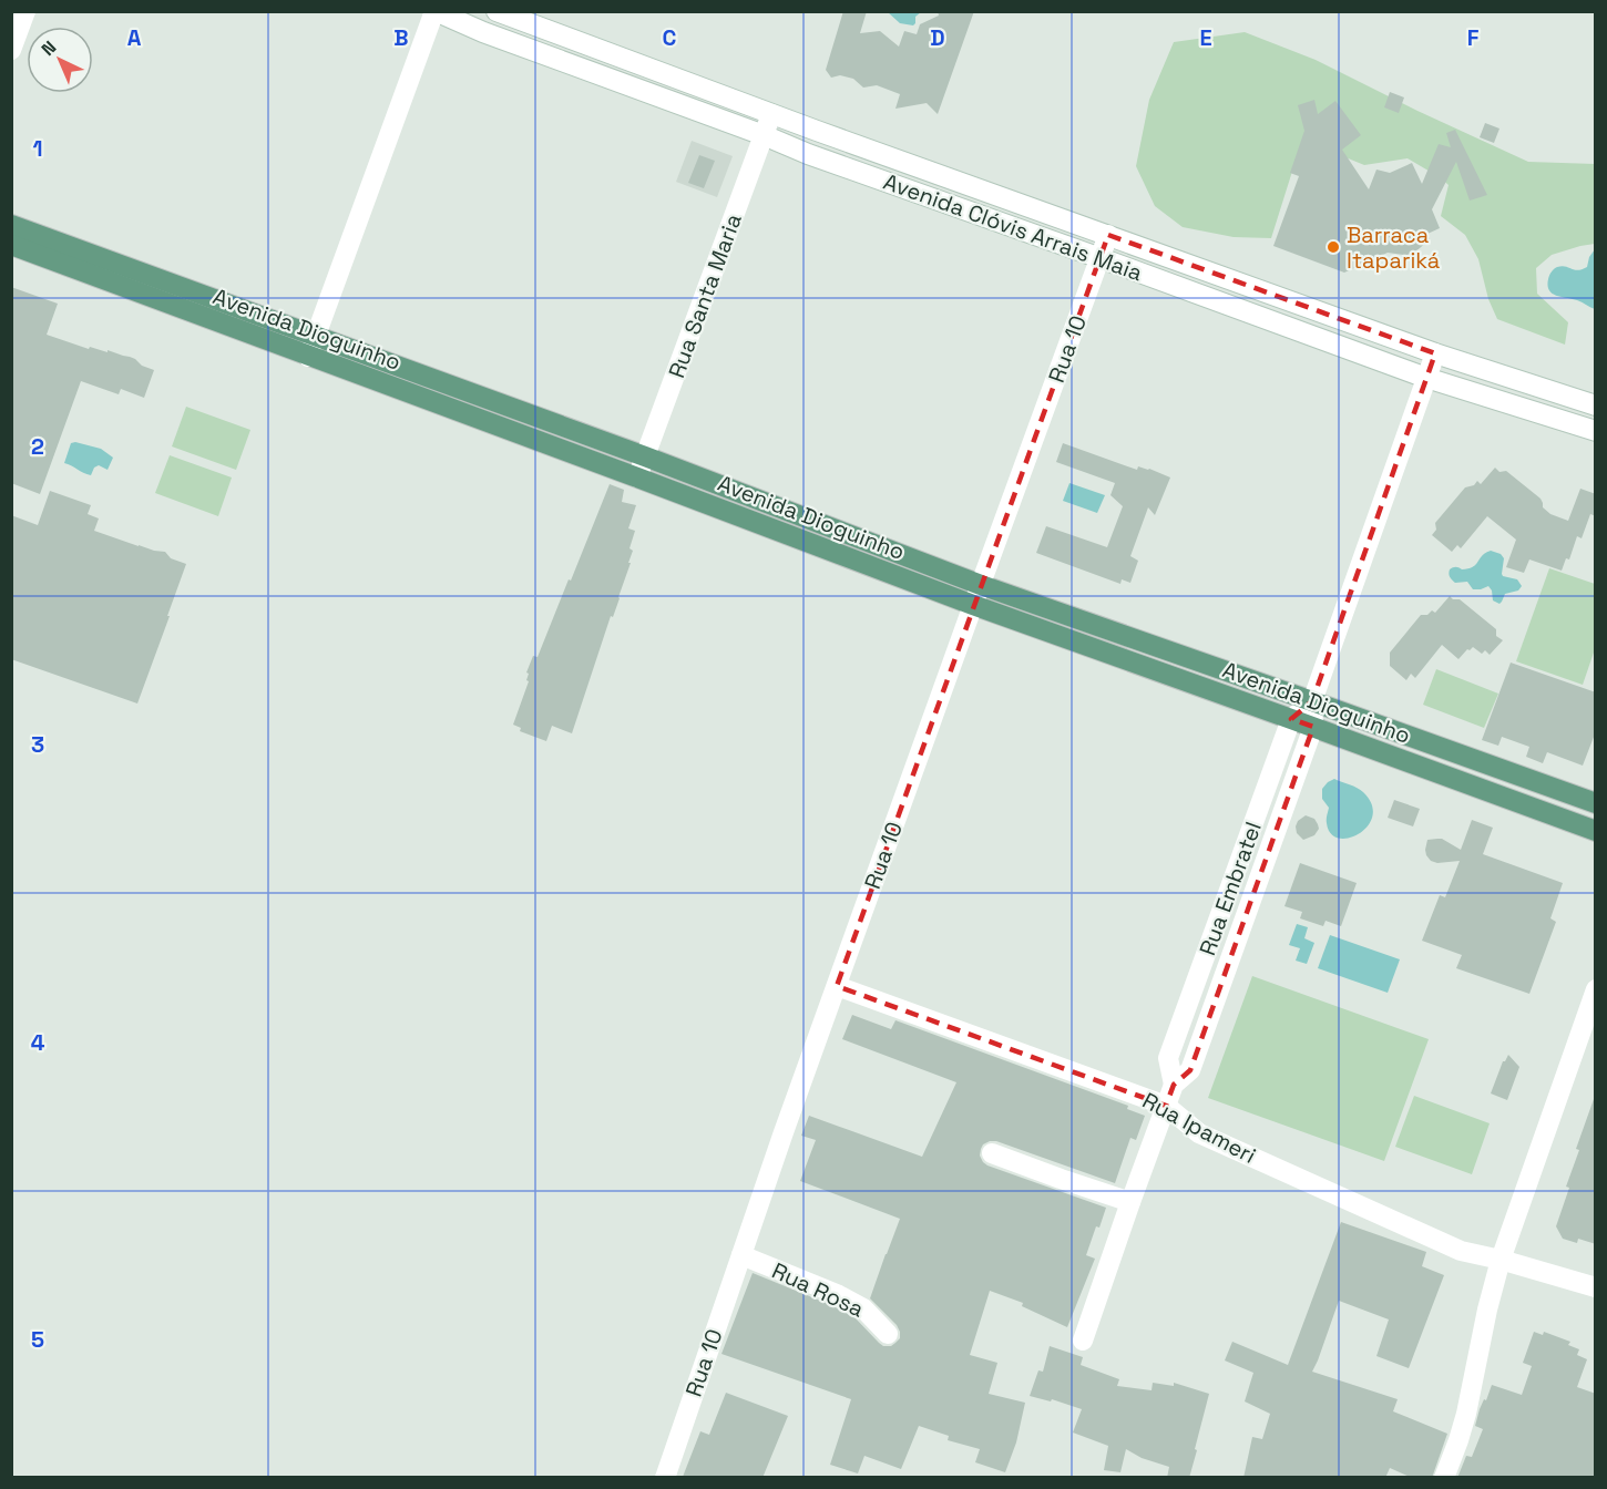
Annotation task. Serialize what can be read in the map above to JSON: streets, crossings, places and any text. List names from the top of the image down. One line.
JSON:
{"streets":{"main road":["Avenida Dioguinho"],"street":["Avenida Clóvis Arrais Maia","Rua Santa Maria","Rua 10","Rua Embratel","Rua Ipameri","Rua Rosa"]},"crossings":[["Avenida Clóvis Arrais Maia","Rua Santa Maria"],["Avenida Clóvis Arrais Maia","Rua 10"],["Avenida Clóvis Arrais Maia","Rua Embratel"],["Rua Santa Maria","Avenida Dioguinho"],["Avenida Dioguinho","Rua 10"],["Avenida Dioguinho","Rua Embratel"],["Rua 10","Rua Ipameri"],["Rua 10","Rua Rosa"],["Rua Embratel","Rua Ipameri"]],"places":["Barraca Itapariká"],"north":"top left","grid":{"columns":["A","B","C","D","E","F"],"rows":["1","2","3","4","5"]}}
